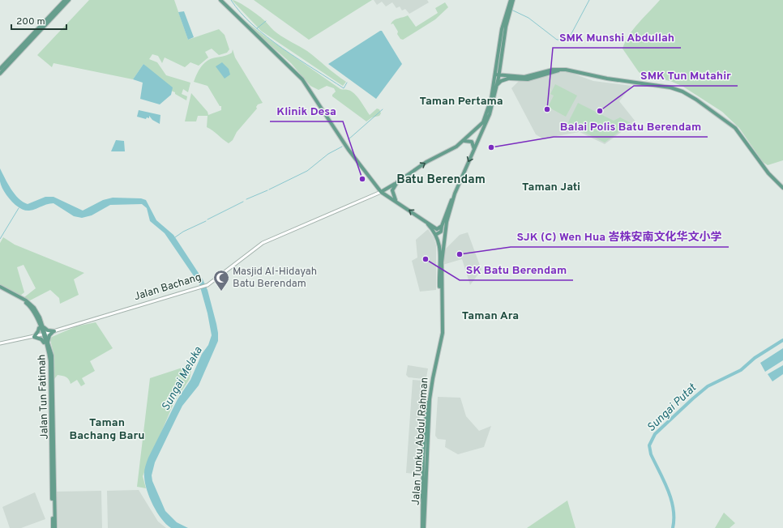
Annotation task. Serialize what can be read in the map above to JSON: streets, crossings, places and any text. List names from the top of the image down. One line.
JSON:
{"streets":{"main road":["Jalan Bachang","Jalan Tun Fatimah","Jalan Tunku Abdul Rahman"]},"crossings":[["Jalan Bachang","Jalan Tun Fatimah"],["Jalan Bachang","Jalan Tunku Abdul Rahman"]],"districts":["Taman Pertama","Batu Berendam","Taman Jati","Taman Ara","Taman Bachang Baru"],"water":["Sungai Melaka","Sungai Putat"],"places":{"other":["SMK Munshi Abdullah","SMK Tun Mutahir","Balai Polis Batu Berendam","Klinik Desa","SJK (C) Wen Hua 峇株安南文化华文小学","SK Batu Berendam"],"mosque":["Masjid Al-Hidayah Batu Berendam"]},"scale_bar":"200 m"}
